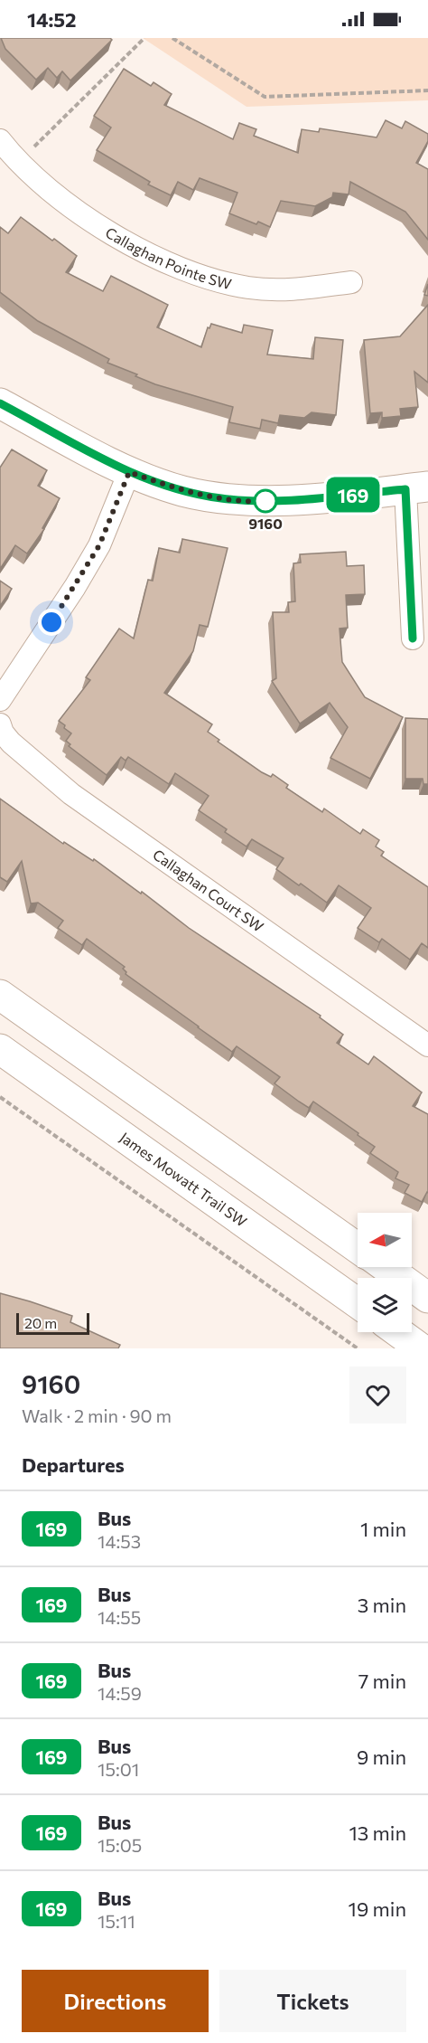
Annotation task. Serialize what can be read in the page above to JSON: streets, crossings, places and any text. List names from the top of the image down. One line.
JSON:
{"streets":{"main road":["James Mowatt Trail SW"],"street":["Callaghan Pointe SW","Callaghan Court SW"]},"places":["9160"],"lines":["bus line 169"],"scale_bar":"20 m","north":"left","page":{"status":"14:52","on_map":"169","scale":"20 m","heading":[["9160","Walk · 2 min · 90 m"],"Departures"],"list":[{"mark":"169","name":"Bus","note":"14:53","value":"1 min"},{"mark":"169","name":"Bus","note":"14:55","value":"3 min"},{"mark":"169","name":"Bus","note":"14:59","value":"7 min"},{"mark":"169","name":"Bus","note":"15:01","value":"9 min"},{"mark":"169","name":"Bus","note":"15:05","value":"13 min"},{"mark":"169","name":"Bus","note":"15:11","value":"19 min"}],"buttons":["Directions","Tickets"]}}
